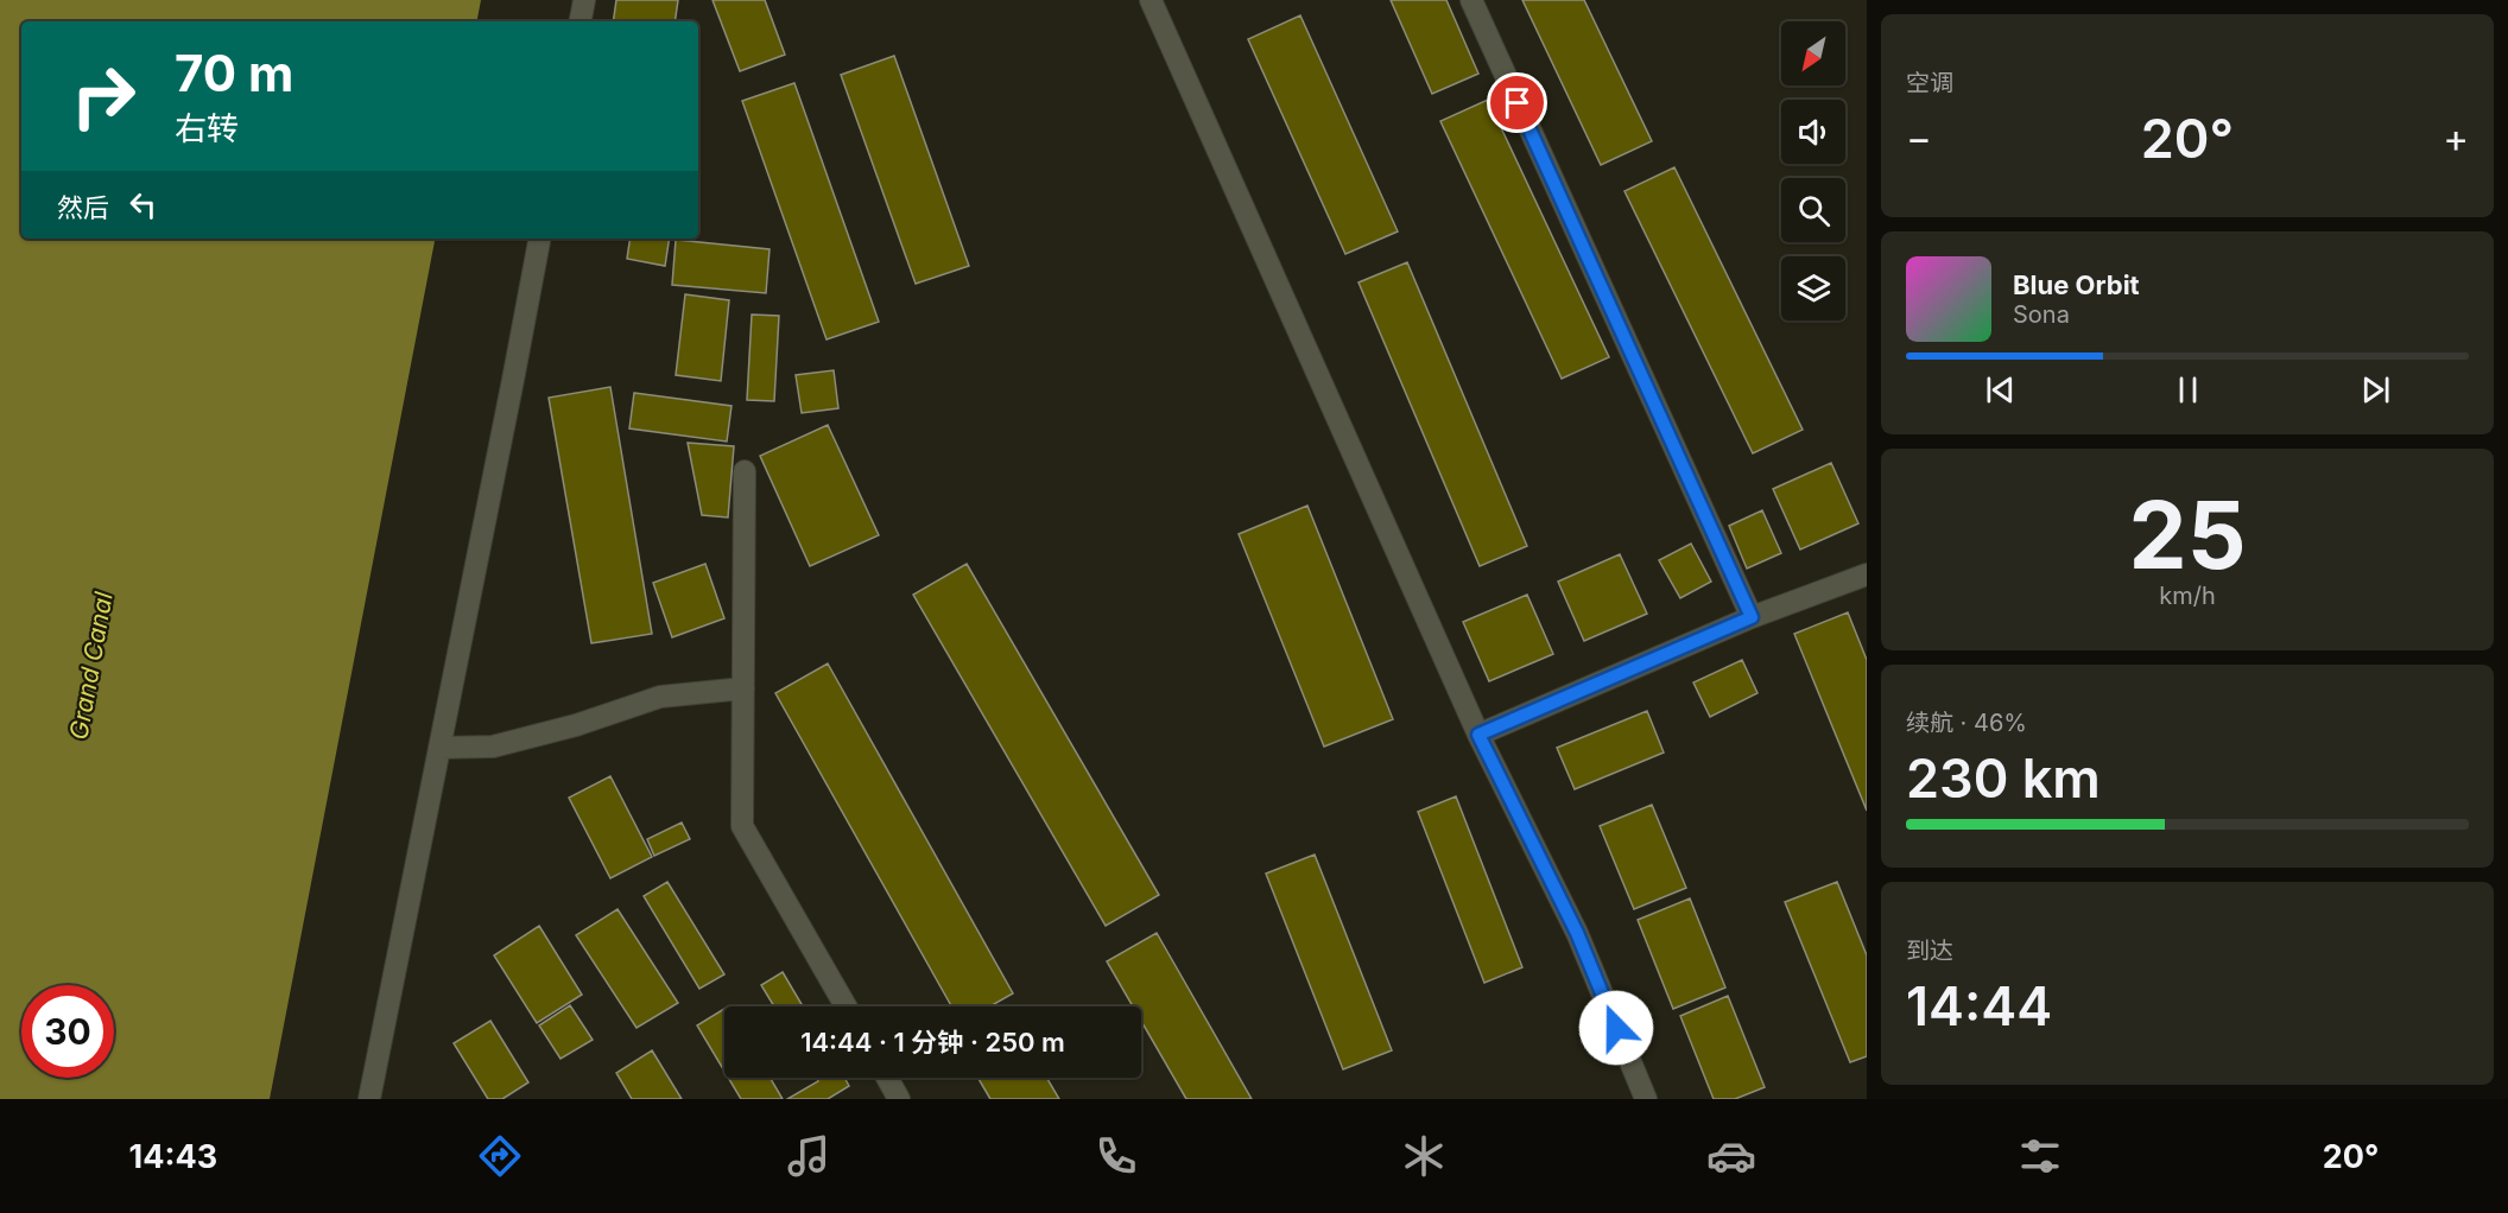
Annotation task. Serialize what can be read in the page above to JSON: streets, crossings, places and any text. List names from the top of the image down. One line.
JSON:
{"water":["Grand Canal"],"north":"bottom left","page":{"tile":["空调",["25","km/h"],["续航 · 46%","230 km"],["到达","14:44"]],"turn":["70 m","右转"],"heat":["−","20°","+"],"then":"然后","song":["Blue Orbit","Sona"],"limit":"30","trip":"14:44 · 1 分钟 · 250 m","tabs":["14:43","20°"]}}
